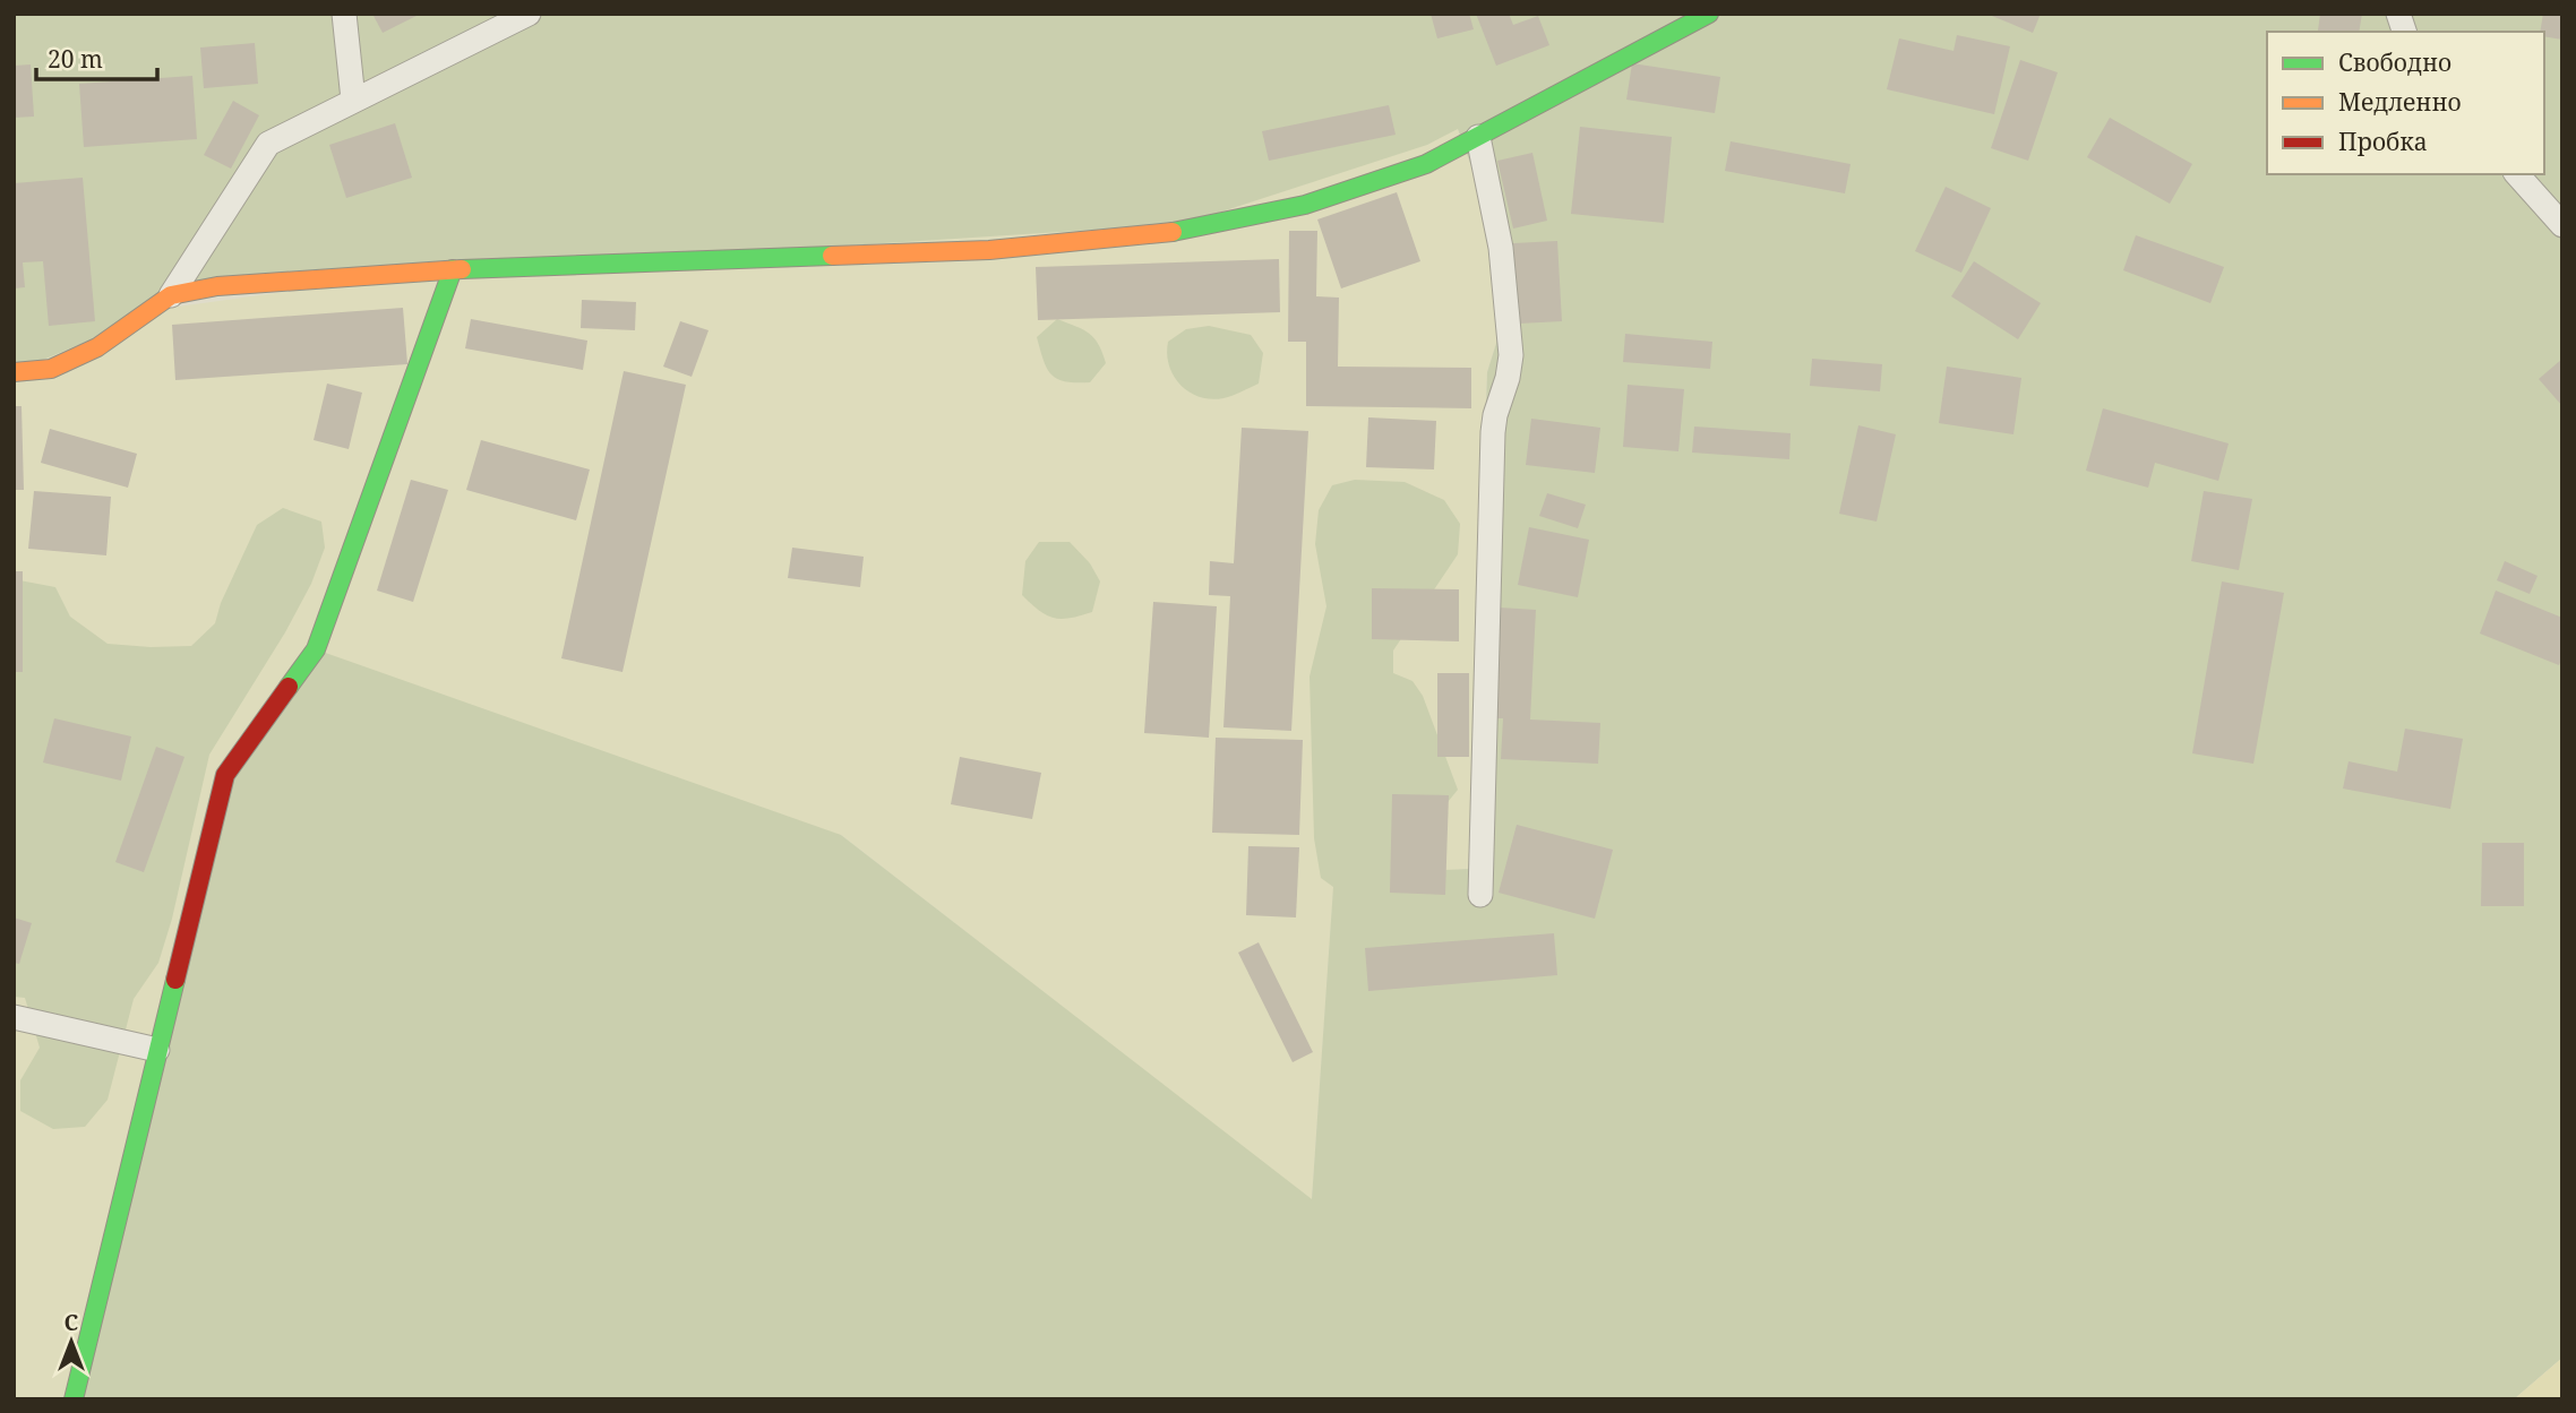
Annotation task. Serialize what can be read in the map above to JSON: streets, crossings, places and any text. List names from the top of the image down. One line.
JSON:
{"legend":["Свободно","Медленно","Пробка"],"scale_bar":"20 m","north":"top"}
